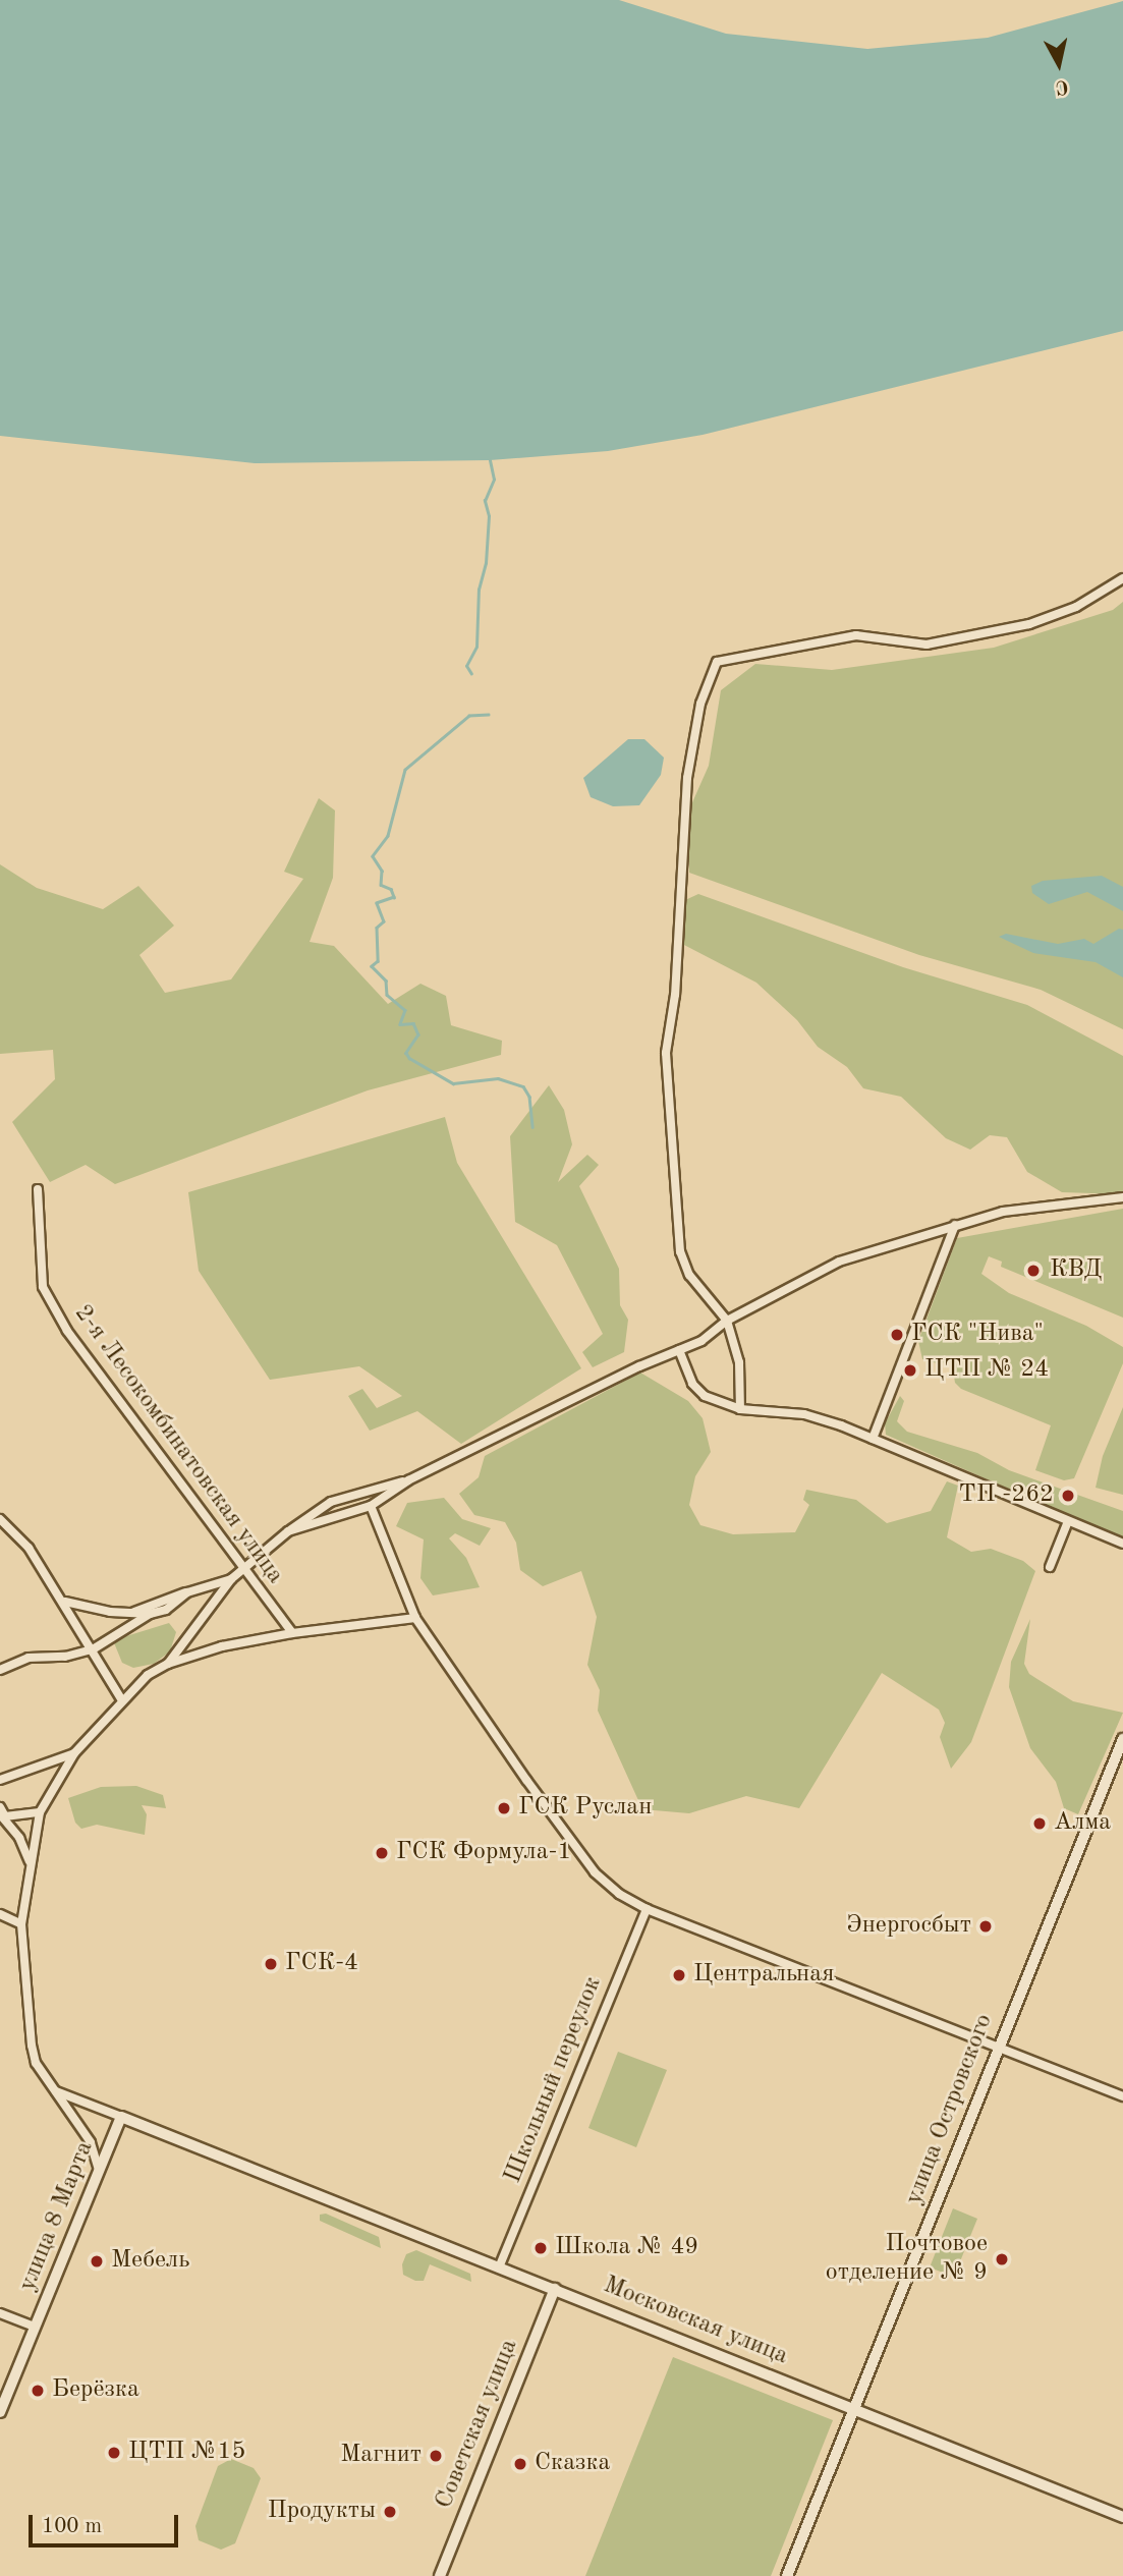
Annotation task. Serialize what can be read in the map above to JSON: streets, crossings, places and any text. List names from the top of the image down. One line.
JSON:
{"streets":{"main road":["улица Островского","улица 8 Марта","Московская улица","Советская улица"],"street":["2-я Лесокомбинатовская улица","Школьный переулок"]},"crossings":[["Школьный переулок","Московская улица"],["улица Островского","Московская улица"],["улица 8 Марта","Московская улица"],["Московская улица","Советская улица"]],"places":["КВД","ГСК \"Нива\"","ЦТП № 24","ТП -262","ГСК Руслан","Алма","ГСК Формула-1","Энергосбыт","ГСК-4","Центральная","Школа № 49","Почтовое отделение № 9","Мебель","Берёзка","ЦТП №15","Магнит","Сказка","Продукты"],"scale_bar":"100 m","north":"bottom"}
